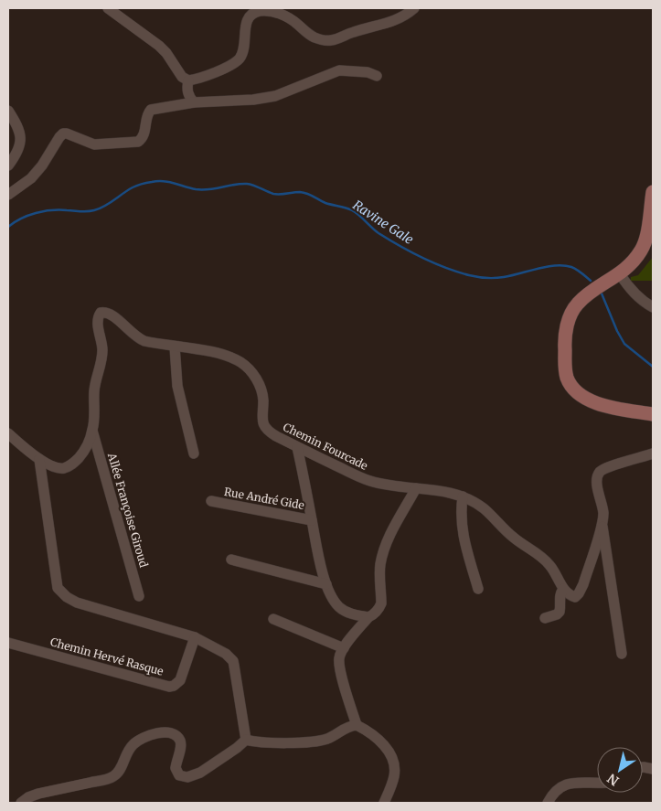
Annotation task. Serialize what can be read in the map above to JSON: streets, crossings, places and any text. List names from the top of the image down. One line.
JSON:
{"streets":{"street":["Chemin Fourcade","Rue André Gide","Allée Françoise Giroud","Chemin Hervé Rasque"]},"crossings":[["Chemin Fourcade","Rue André Gide"],["Chemin Fourcade","Allée Françoise Giroud"]],"water":["Ravine Gale"],"north":"bottom left"}
